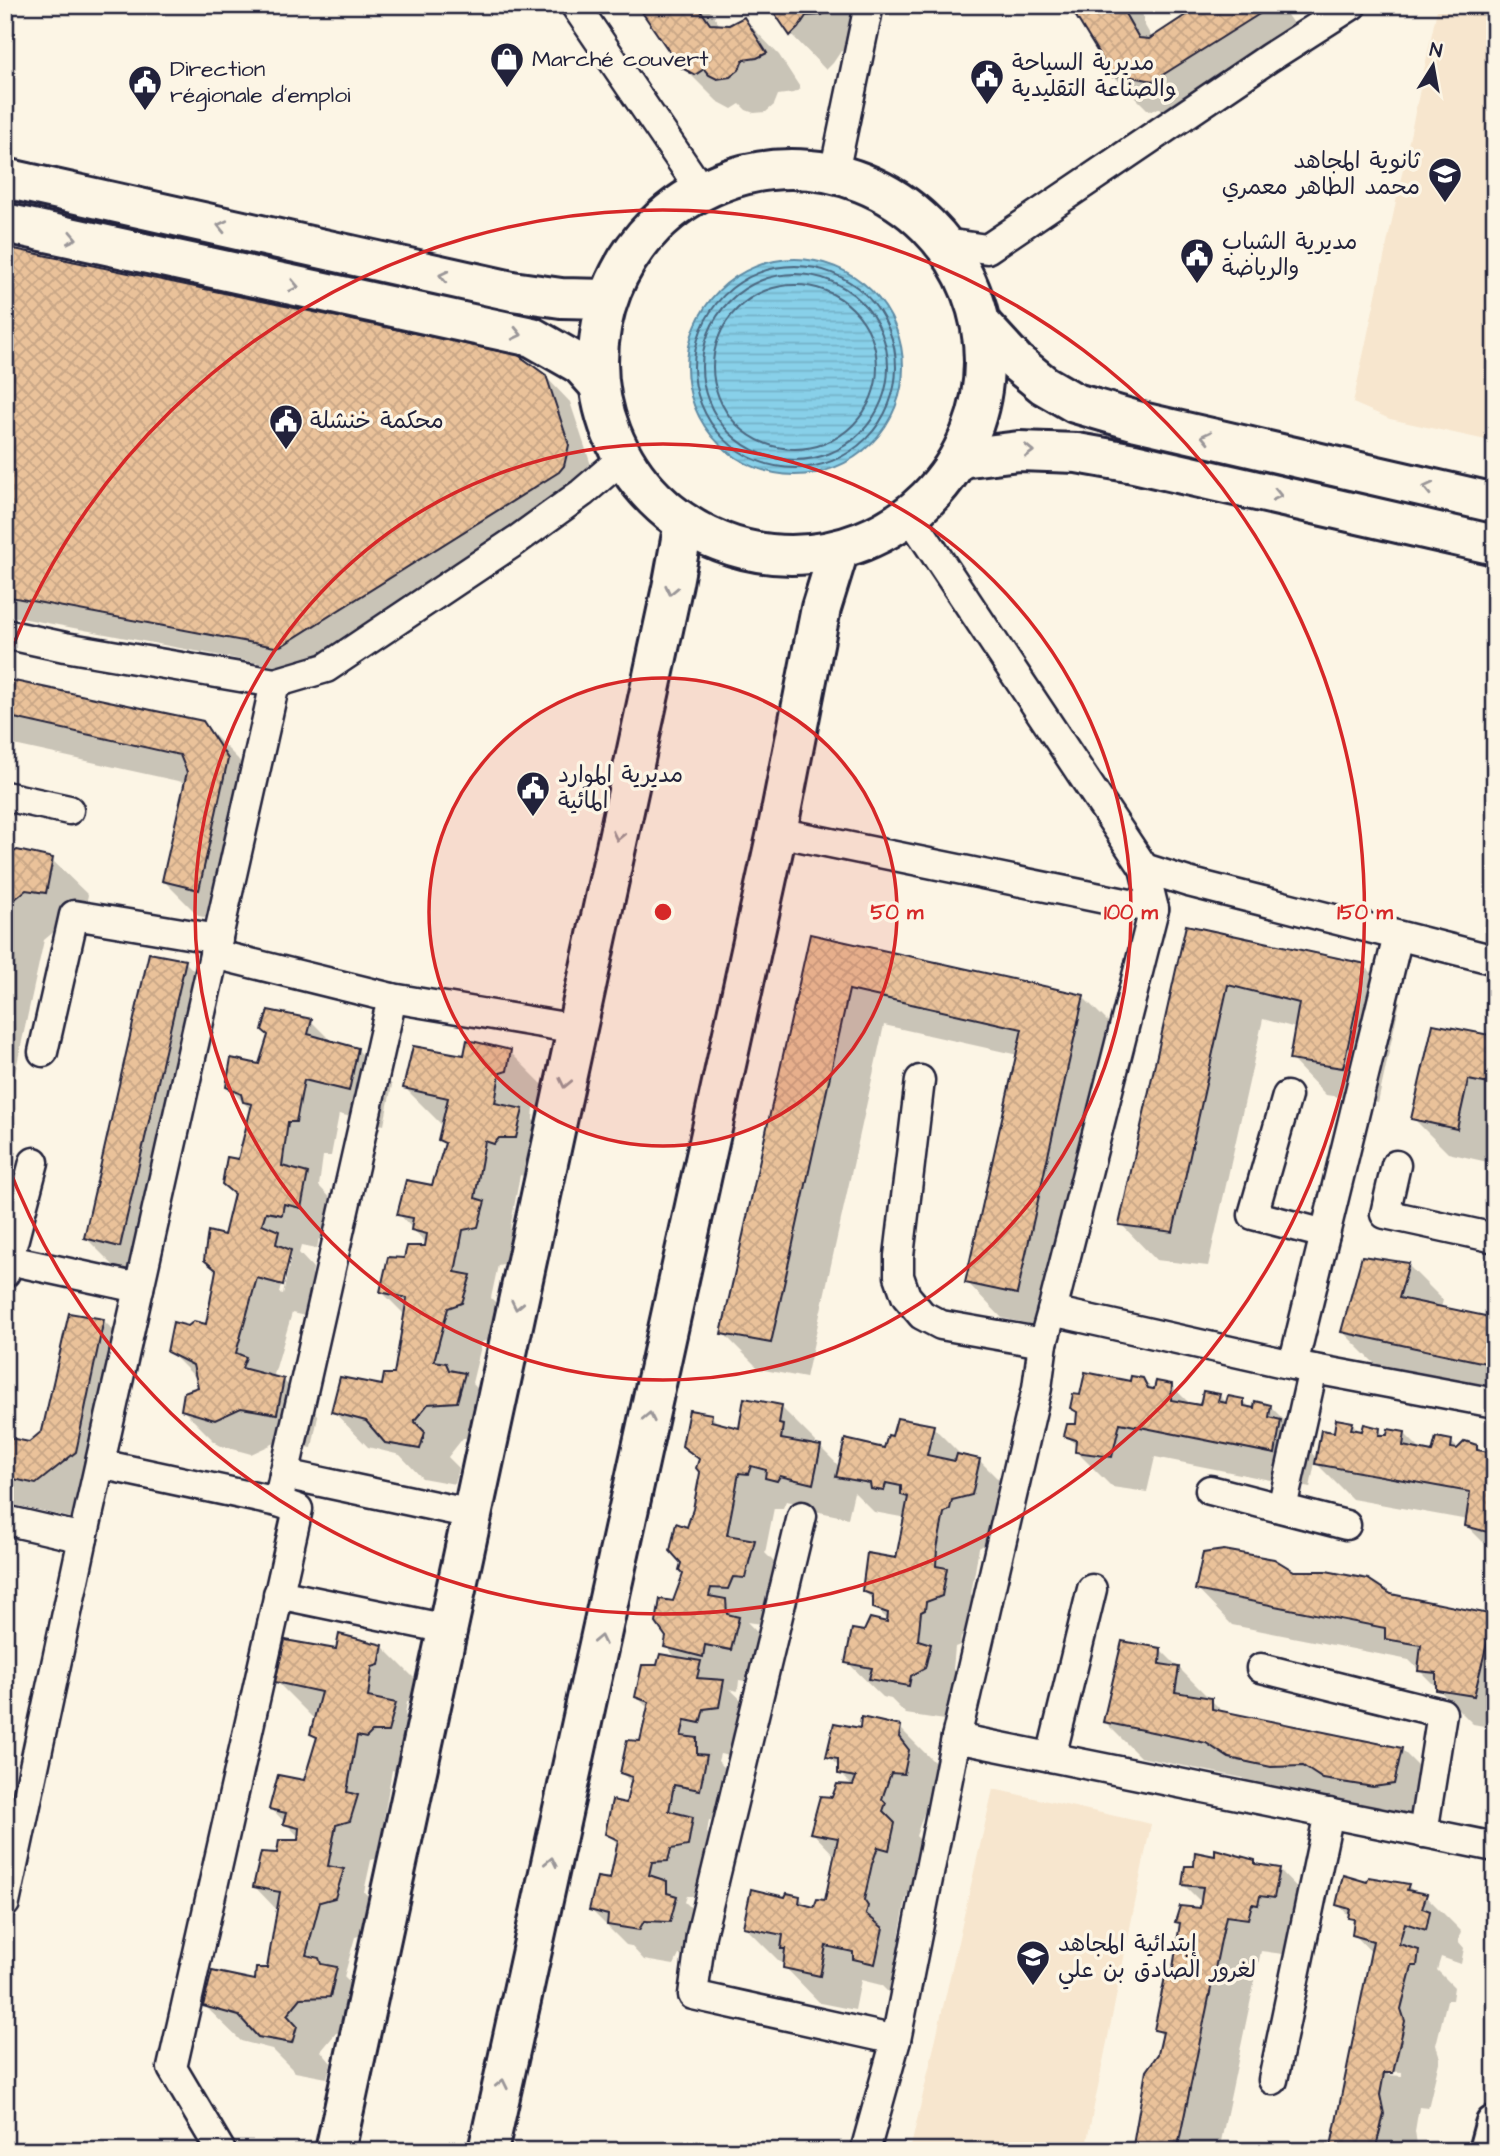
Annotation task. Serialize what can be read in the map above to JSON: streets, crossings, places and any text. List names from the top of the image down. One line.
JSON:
{"places":{"shop":["Marché couvert"],"public building":["مديرية السياحة والصناعة التقليدية","Direction régionale d'emploi","مديرية الشباب والرياضة","محكمة خنشلة","مديرية الموارد المائية"],"school or university":["ثانوية المجاهد محمد الطاهر معمري","إبتدائية المجاهد لغرور الصادق بن علي"]},"north":"top","rings":["50 m","100 m","150 m"]}
